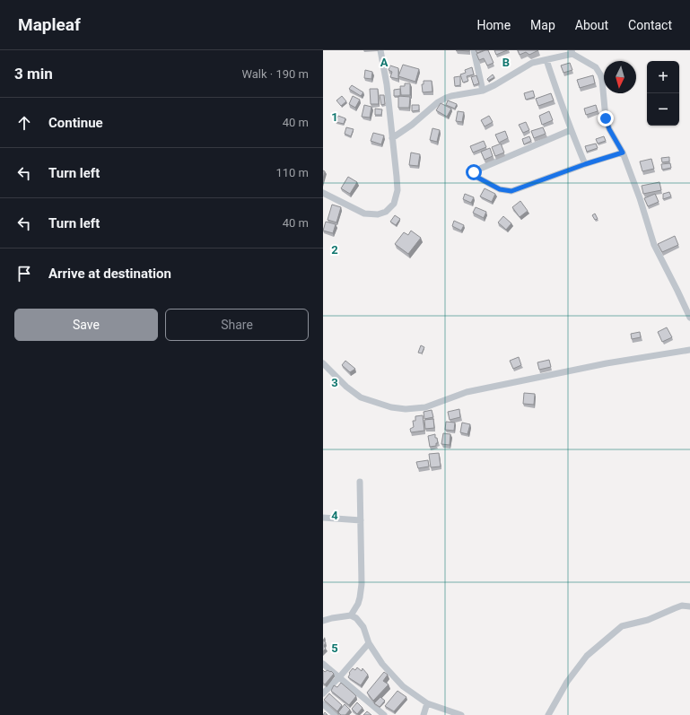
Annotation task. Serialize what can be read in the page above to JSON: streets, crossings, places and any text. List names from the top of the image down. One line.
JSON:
{"north":"bottom","page":{"header":"Mapleaf","nav":["Home","Map","About","Contact"],"heading":["3 min","Walk · 190 m"],"map_buttons":["+","−"],"list":[["Continue","40 m"],["Turn left","110 m"],["Turn left","40 m"],"Arrive at destination"],"buttons":["Save","Share"]},"grid":{"columns":["A","B"],"rows":["1","2","3","4","5"]}}
